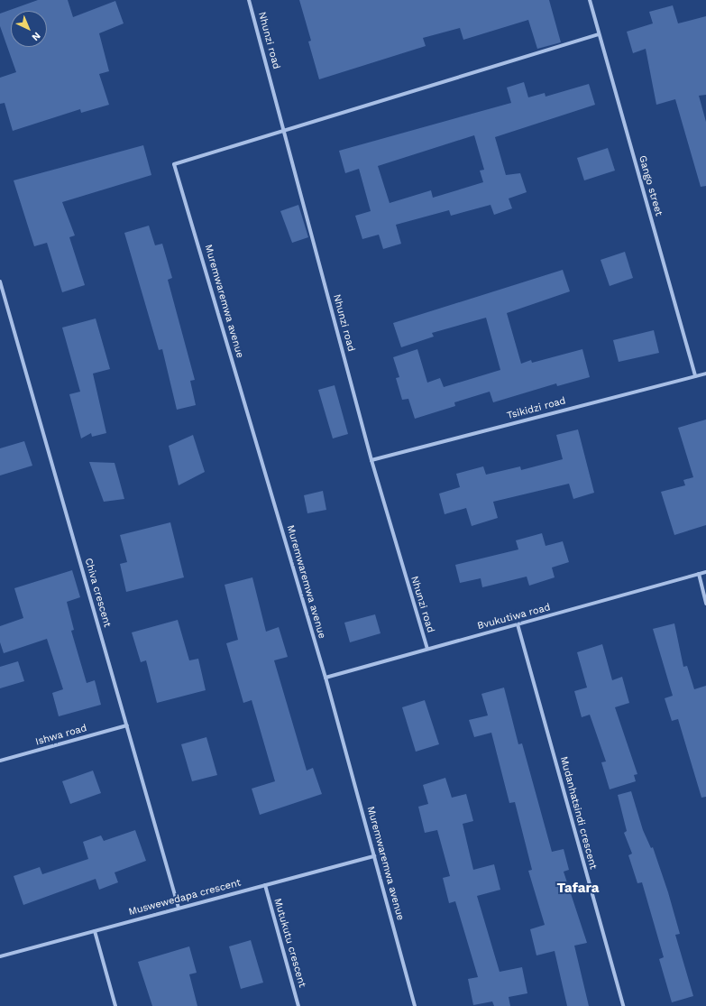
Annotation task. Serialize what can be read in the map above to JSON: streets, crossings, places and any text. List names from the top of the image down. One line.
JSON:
{"streets":{"street":["Nhunzi road","Gango street","Muremwaremwa avenue","Tsikidzi road","Chiva crescent","Bvukutiwa road","Ishwa road","Mudanhatsindi crescent","Muswewedapa crescent","Mutukutu crescent"]},"crossings":[["Nhunzi road","Muremwaremwa avenue"],["Nhunzi road","Tsikidzi road"],["Nhunzi road","Bvukutiwa road"],["Gango street","Tsikidzi road"],["Muremwaremwa avenue","Bvukutiwa road"],["Muremwaremwa avenue","Muswewedapa crescent"],["Chiva crescent","Ishwa road"],["Chiva crescent","Muswewedapa crescent"],["Bvukutiwa road","Mudanhatsindi crescent"],["Muswewedapa crescent","Mutukutu crescent"]],"districts":["Tafara"],"north":"bottom right"}
